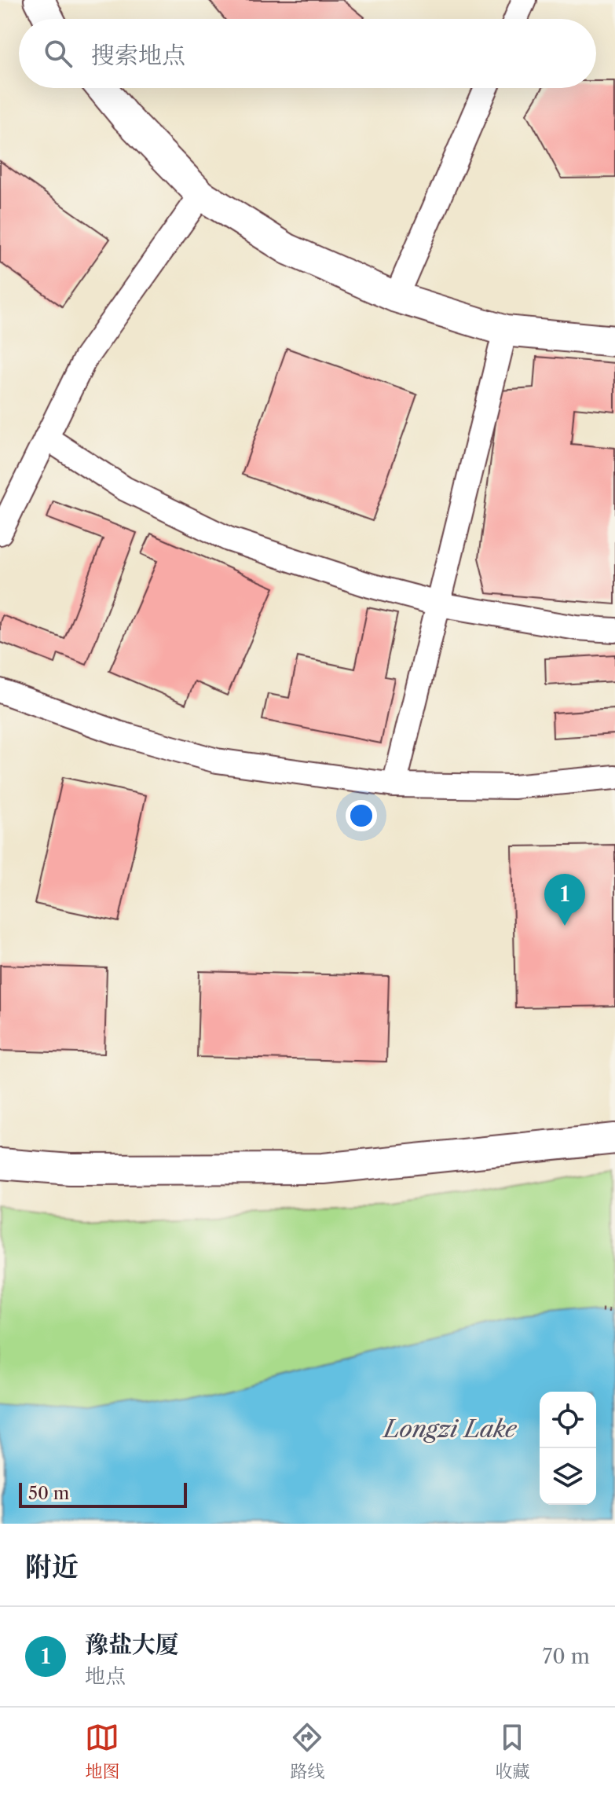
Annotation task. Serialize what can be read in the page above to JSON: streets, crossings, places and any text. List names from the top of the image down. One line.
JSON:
{"water":["Longzi Lake"],"scale_bar":"50 m","page":{"search":"搜索地点","pins":"1","scale":"50 m","heading":"附近","list":[{"mark":"1","name":"豫盐大厦","note":"地点","value":"70 m"}],"nav":["地图","路线","收藏"]}}
